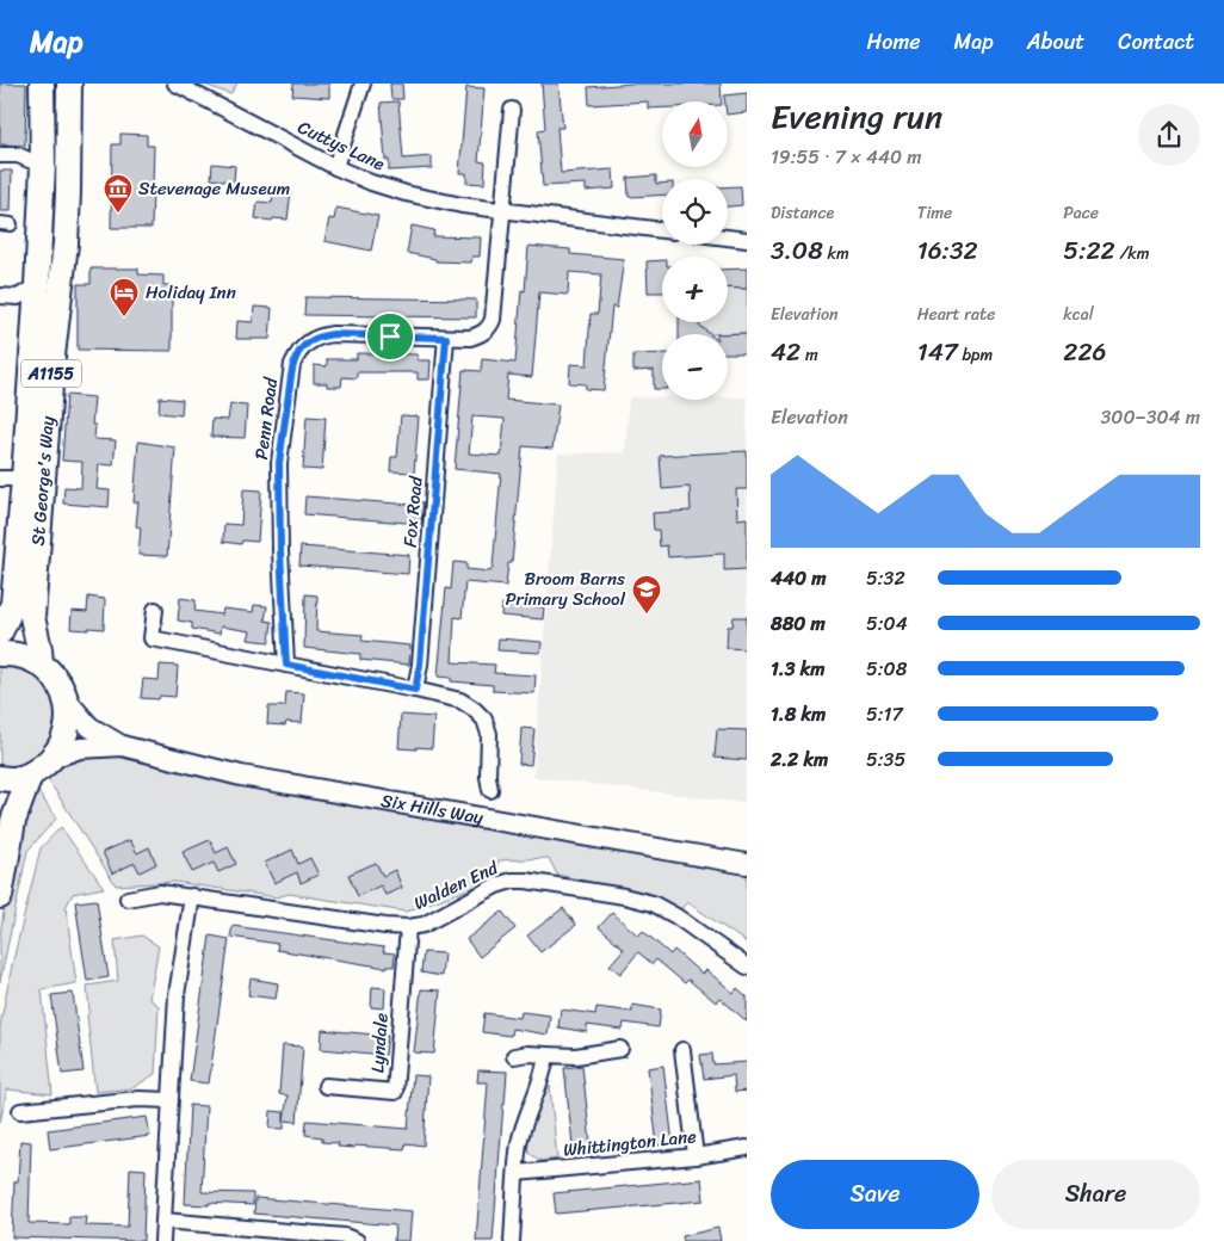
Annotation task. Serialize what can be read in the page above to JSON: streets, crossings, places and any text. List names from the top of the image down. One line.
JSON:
{"streets":{"main road":["A1155","St George's Way"],"street":["Cuttys Lane","Penn Road","Fox Road","Six Hills Way","Walden End","Lyndale","Whittington Lane"]},"crossings":[["Cuttys Lane","Penn Road"],["Penn Road","Fox Road"],["Walden End","Lyndale"]],"places":{"museum":["Stevenage Museum"],"hotel":["Holiday Inn"],"school or university":["Broom Barns Primary School"]},"north":"top","page":{"header":"Map","nav":["Home","Map","About","Contact"],"heading":["Evening run","19:55 · 7 × 440 m"],"map_buttons":["+","−"],"stats":[["Distance","3.08 km"],["Time","16:32"],["Pace","5:22 /km"],["Elevation","42 m"],["Heart rate","147 bpm"],["kcal","226"]],"chart":["Elevation","300–304 m"],"list":[{"name":"440 m","note":"5:32"},{"name":"880 m","note":"5:04"},{"name":"1.3 km","note":"5:08"},{"name":"1.8 km","note":"5:17"},{"name":"2.2 km","note":"5:35"}],"buttons":["Save","Share"]}}
